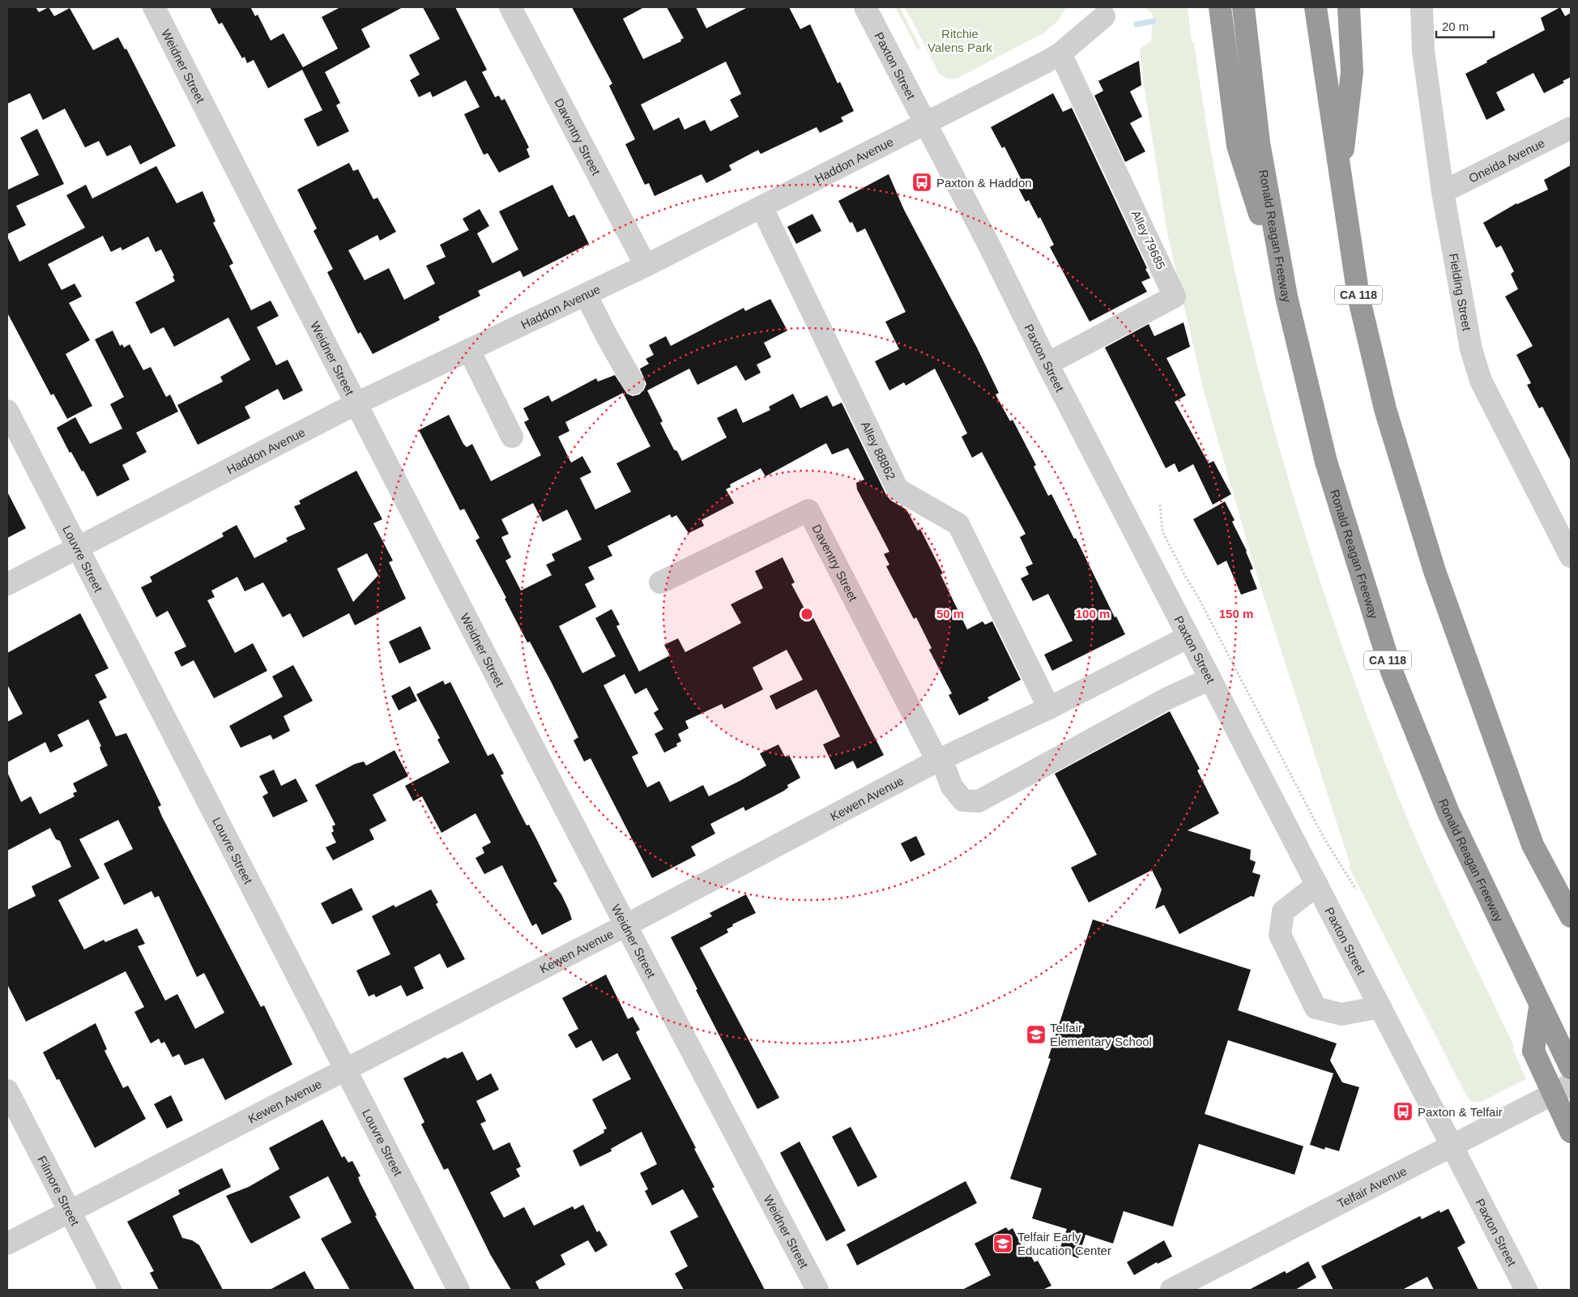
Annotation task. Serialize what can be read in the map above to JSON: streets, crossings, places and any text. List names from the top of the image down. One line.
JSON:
{"streets":{"highway":["Ronald Reagan Freeway","CA 118"],"street":["Weidner Street","Paxton Street","Daventry Street","Haddon Avenue","Oneida Avenue","Alley 79685","Fielding Street","Alley 88862","Louvre Street","Kewen Avenue","Telfair Avenue","Filmore Street"]},"crossings":[["Weidner Street","Haddon Avenue"],["Weidner Street","Kewen Avenue"],["Paxton Street","Haddon Avenue"],["Paxton Street","Alley 79685"],["Paxton Street","Kewen Avenue"],["Paxton Street","Telfair Avenue"],["Daventry Street","Haddon Avenue"],["Daventry Street","Kewen Avenue"],["Haddon Avenue","Alley 79685"],["Haddon Avenue","Alley 88862"],["Haddon Avenue","Louvre Street"],["Oneida Avenue","Fielding Street"],["Alley 88862","Kewen Avenue"],["Louvre Street","Kewen Avenue"],["Kewen Avenue","Filmore Street"]],"parks":["Ritchie Valens Park"],"places":{"bus stop":["Paxton & Haddon","Paxton & Telfair"],"school or university":["Telfair Elementary School","Telfair Early Education Center"]},"scale_bar":"20 m","rings":["50 m","100 m","150 m"]}
